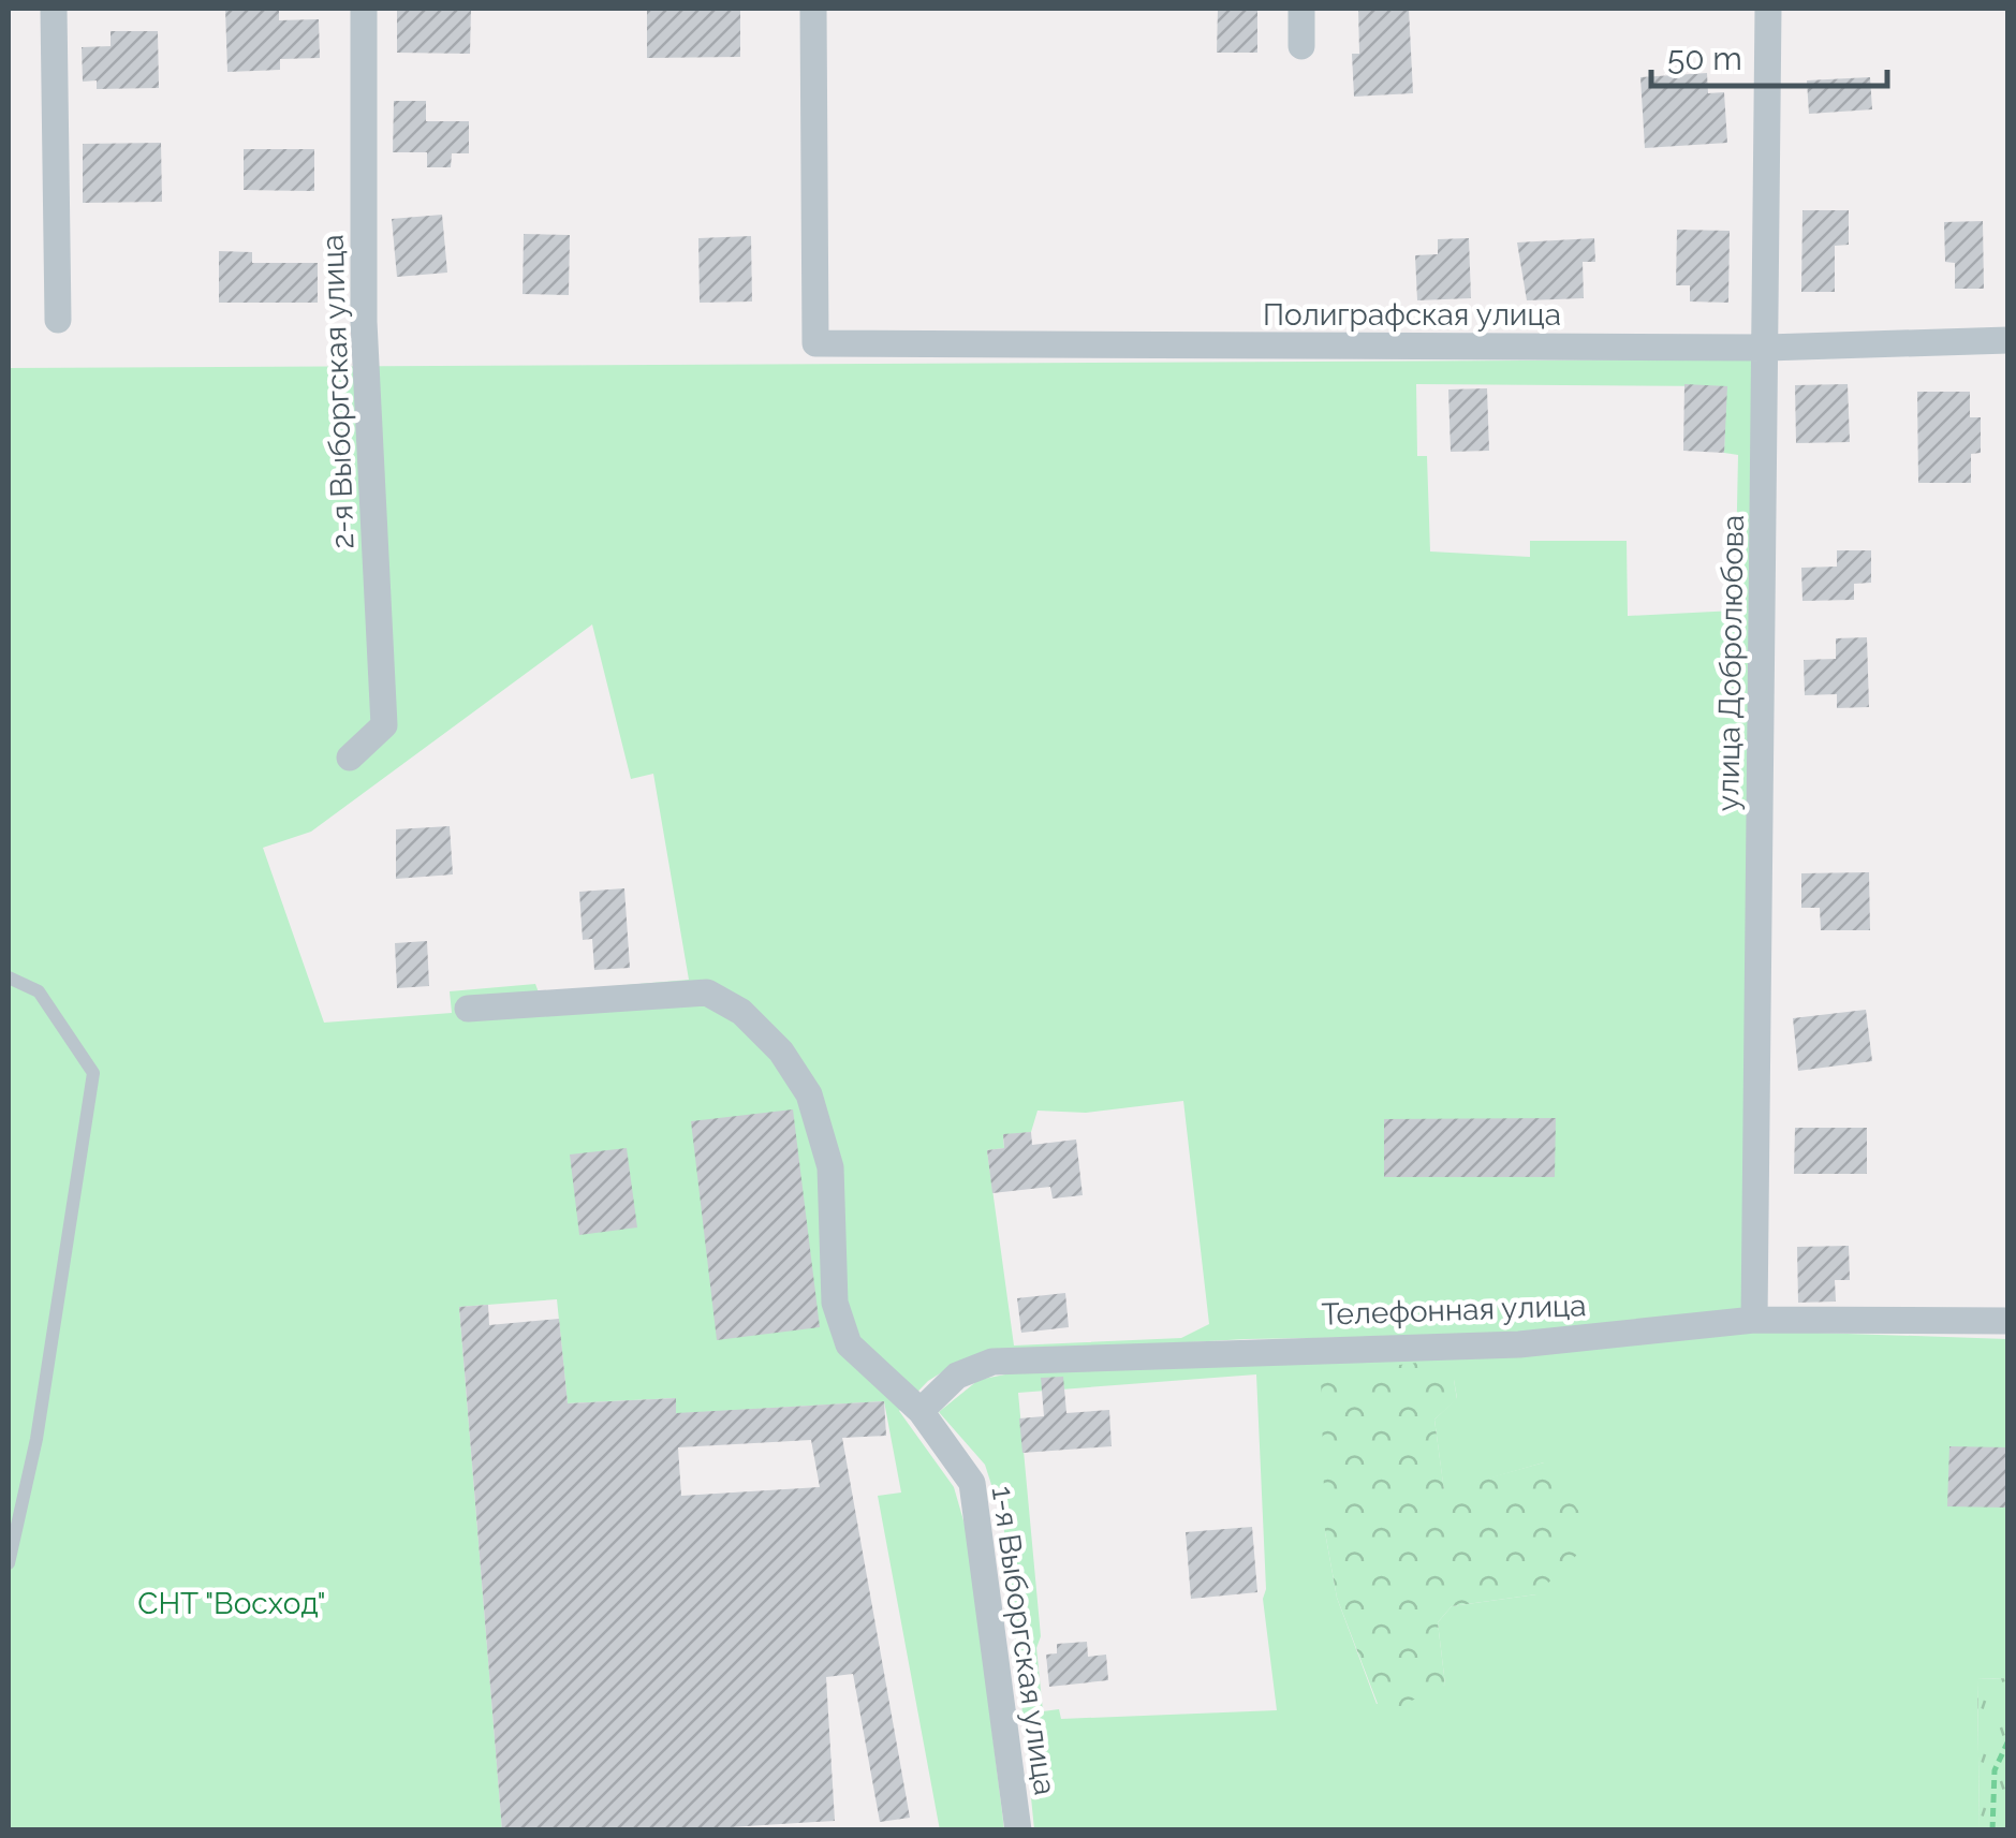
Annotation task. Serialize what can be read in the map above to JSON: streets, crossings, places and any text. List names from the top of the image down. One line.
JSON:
{"streets":{"street":["Полиграфская улица","2-я Выборгская улица","улица Добролюбова","Телефонная улица","1-я Выборгская улица"]},"crossings":[["Полиграфская улица","улица Добролюбова"],["улица Добролюбова","Телефонная улица"],["Телефонная улица","1-я Выборгская улица"]],"parks":["СНТ \"Восход\""],"scale_bar":"50 m"}
